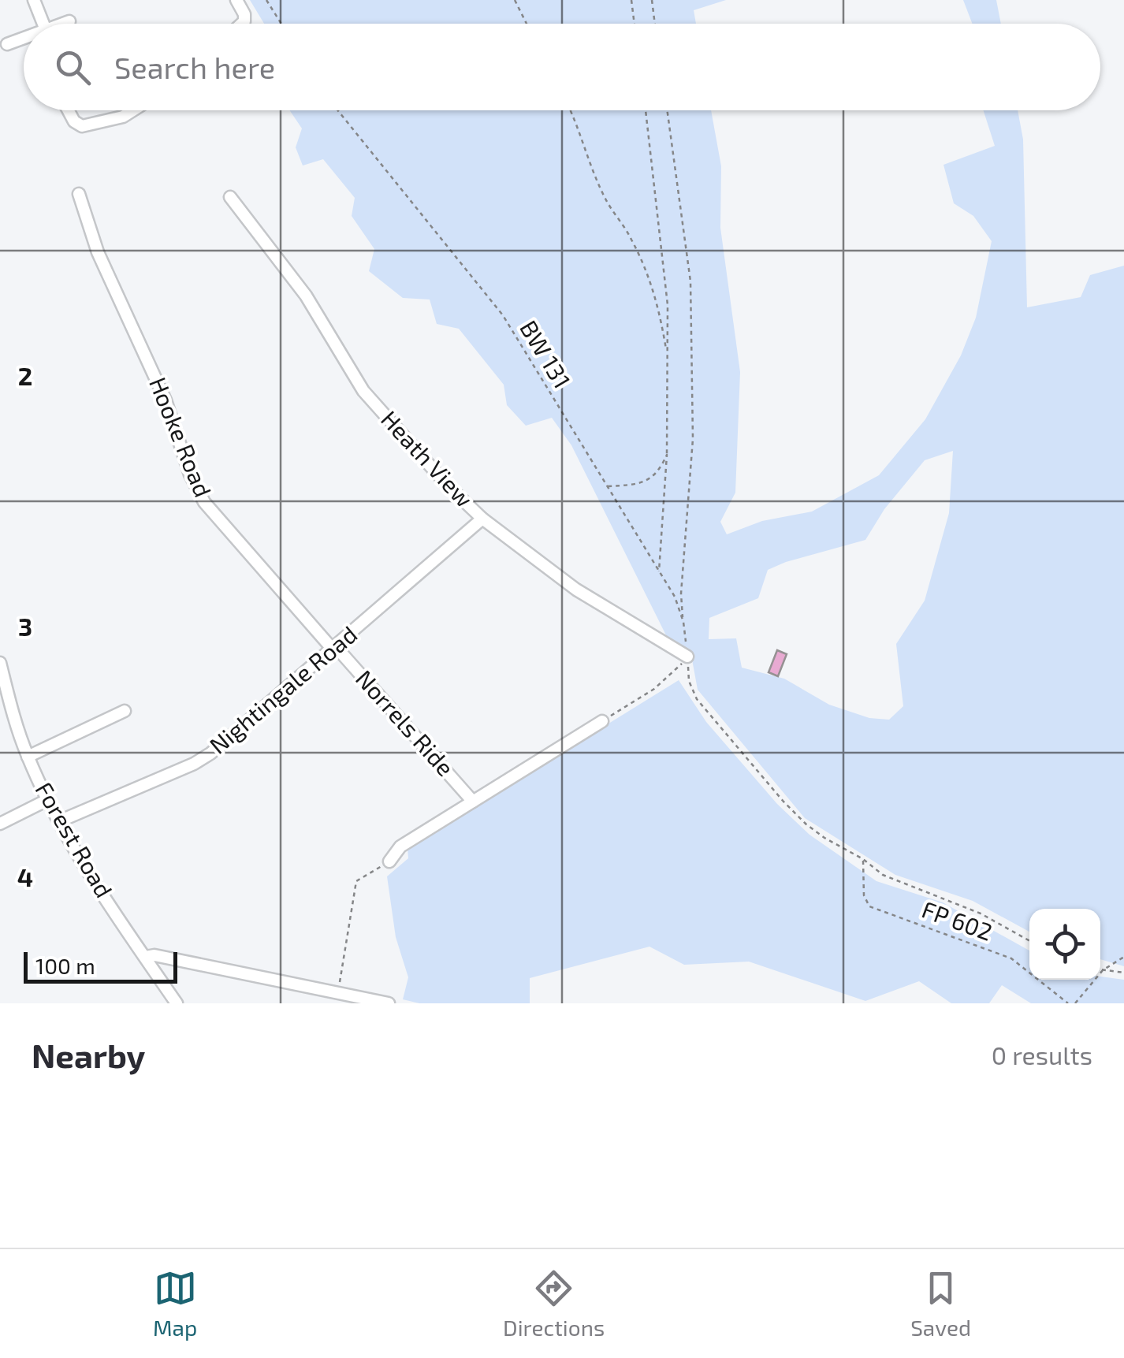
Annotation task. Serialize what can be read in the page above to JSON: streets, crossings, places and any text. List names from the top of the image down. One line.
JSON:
{"streets":{"street":["Hooke Road","Heath View","Nightingale Road","Norrels Ride","Forest Road"],"path":["BW 131","FP 602"]},"crossings":[["BW 131","Heath View"],["BW 131","FP 602"],["Hooke Road","Nightingale Road"],["Hooke Road","Norrels Ride"],["Heath View","Nightingale Road"],["Nightingale Road","Norrels Ride"],["Nightingale Road","Forest Road"]],"scale_bar":"100 m","page":{"search":"Search here","scale":"100 m","heading":["Nearby","0 results"],"nav":["Map","Directions","Saved"]},"grid":{"rows":["2","3","4"]}}
